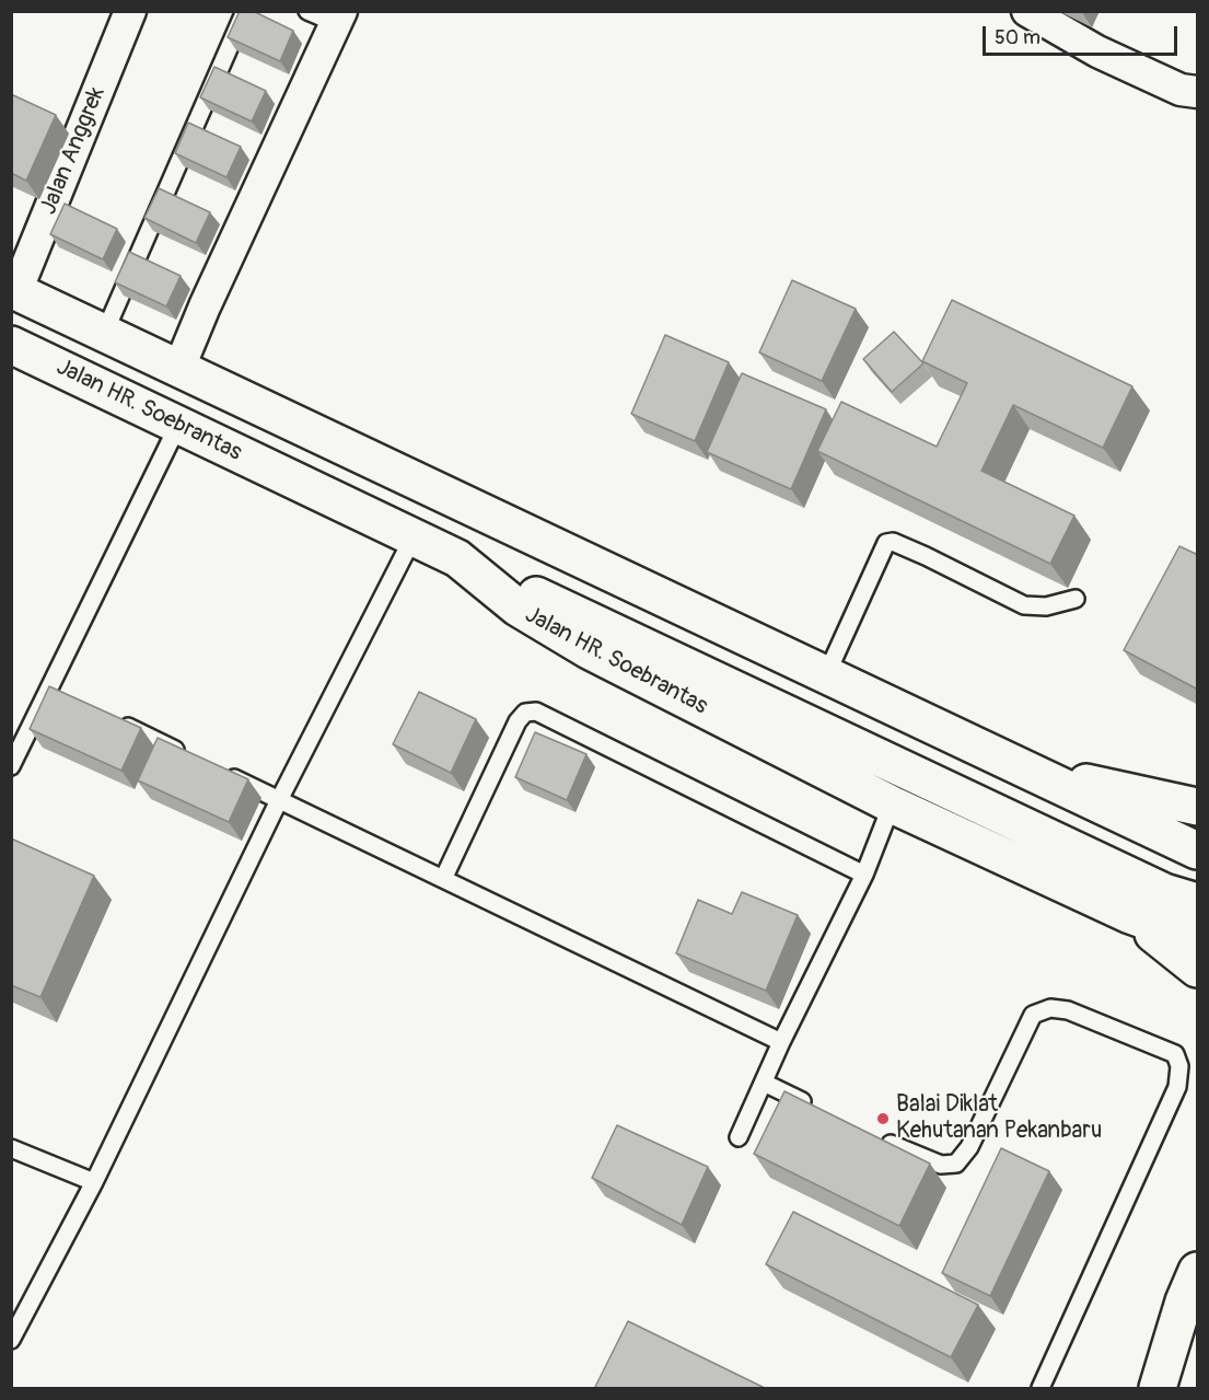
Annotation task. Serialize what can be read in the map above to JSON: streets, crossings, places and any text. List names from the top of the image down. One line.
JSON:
{"streets":{"main road":["Jalan HR. Soebrantas"],"street":["Jalan Anggrek"]},"places":["Balai Diklat Kehutanan Pekanbaru"],"scale_bar":"50 m"}
